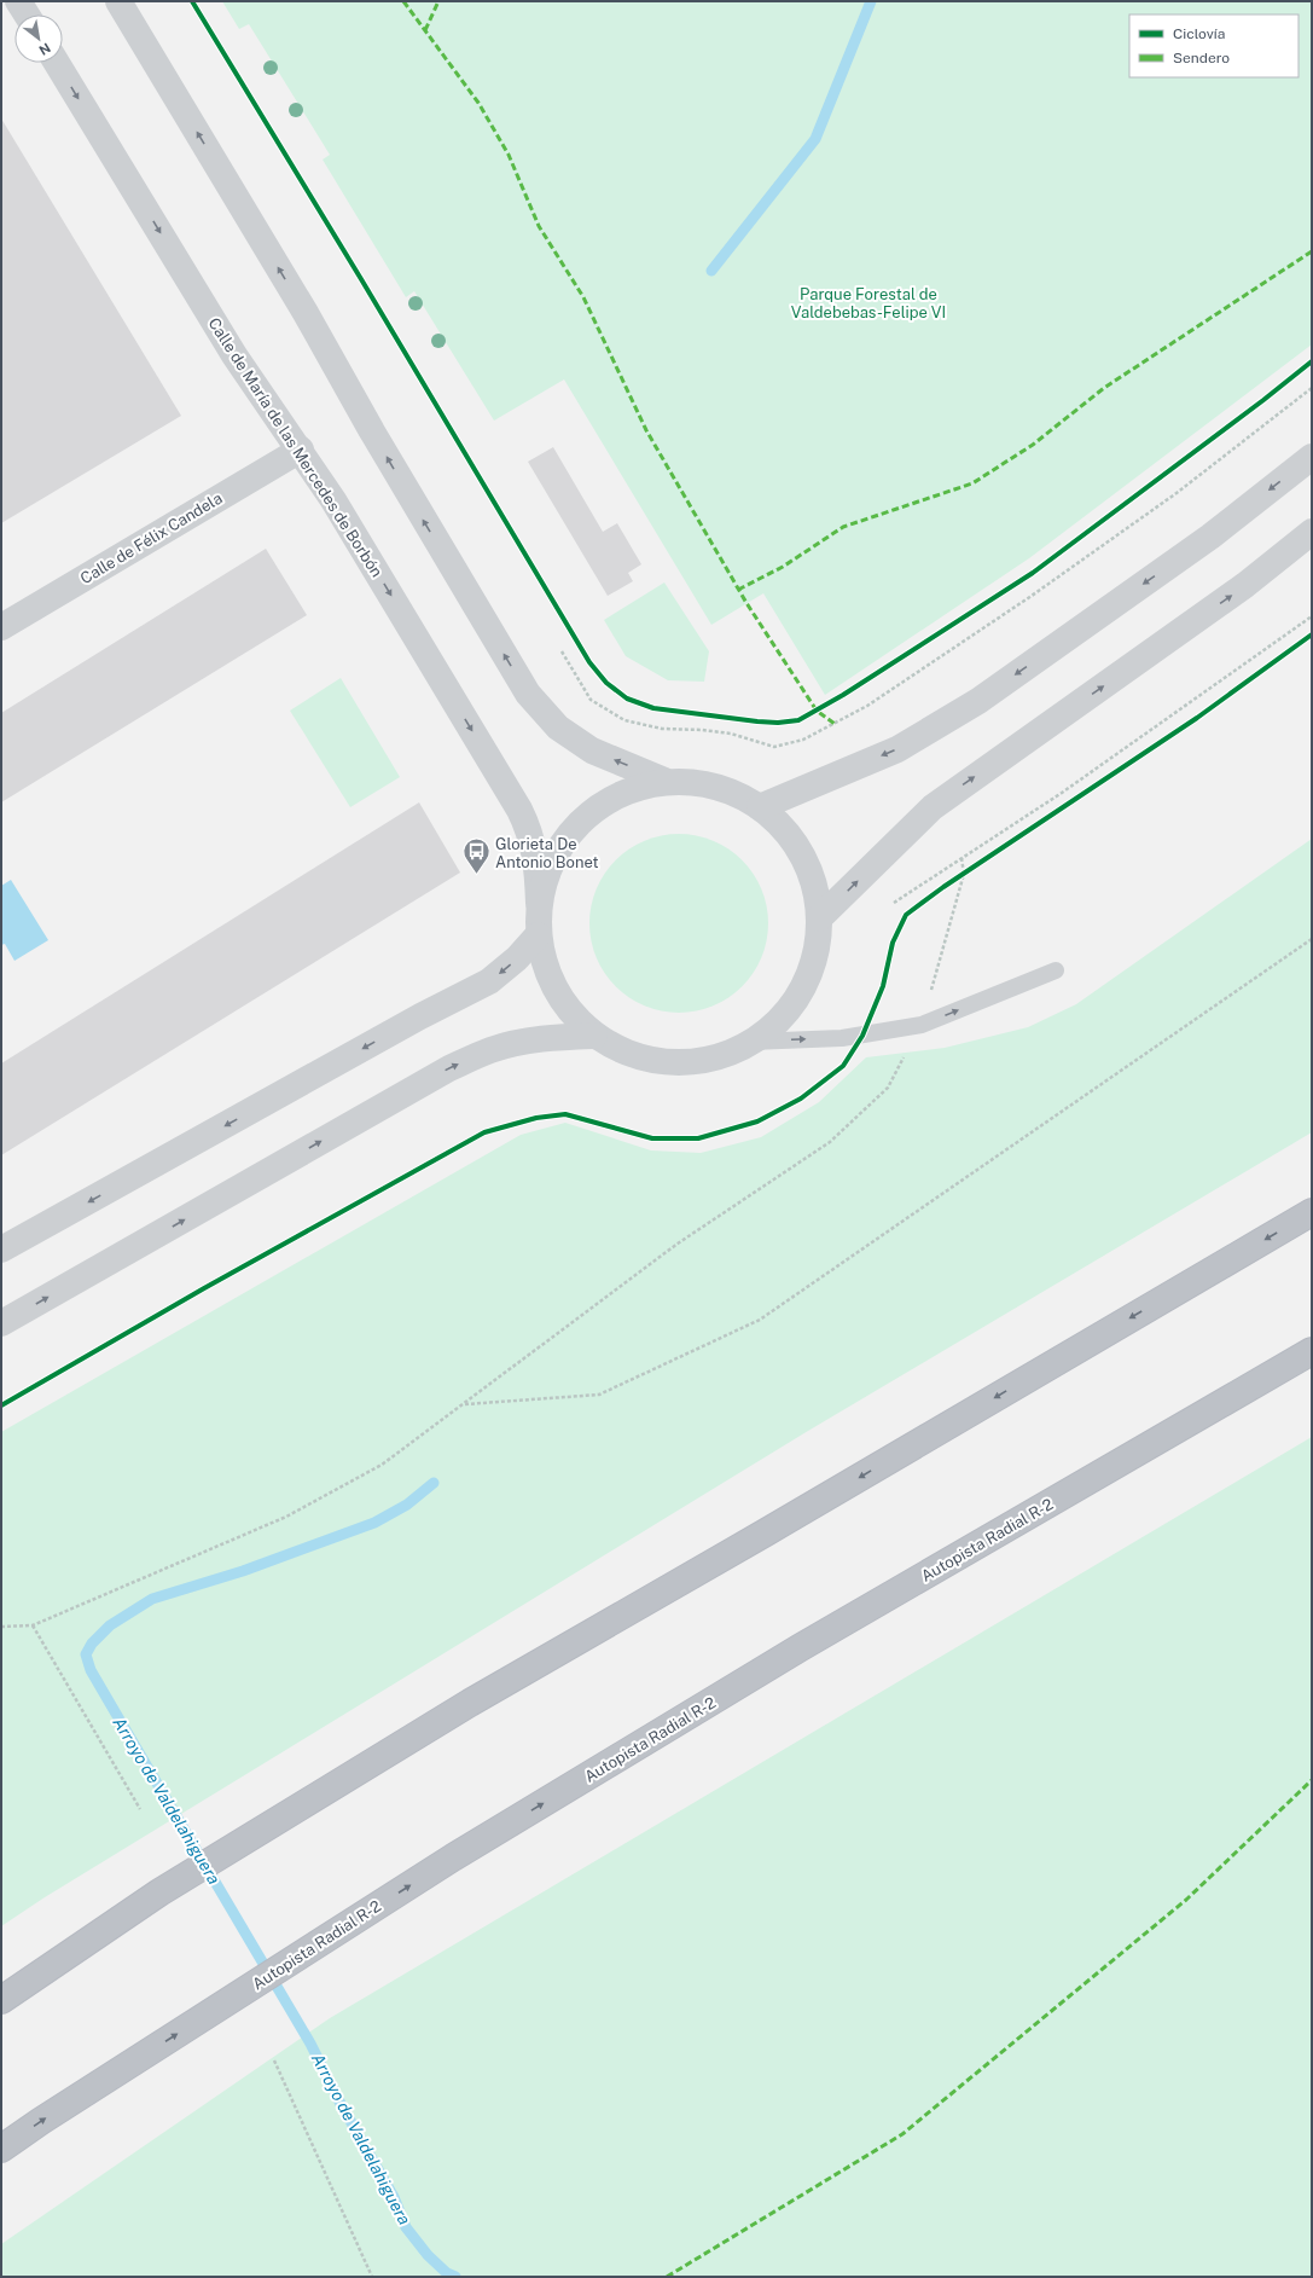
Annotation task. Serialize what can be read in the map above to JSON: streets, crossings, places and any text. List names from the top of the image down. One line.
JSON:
{"streets":{"highway":["Autopista Radial R-2"],"street":["Calle de María de las Mercedes de Borbón","Calle de Félix Candela"]},"crossings":[["Calle de María de las Mercedes de Borbón","Calle de Félix Candela"]],"water":["Arroyo de Valdelahiguera"],"parks":["Parque Forestal de Valdebebas-Felipe VI"],"places":{"bus stop":["Glorieta De Antonio Bonet"]},"legend":["Ciclovía","Sendero"],"north":"bottom right"}
